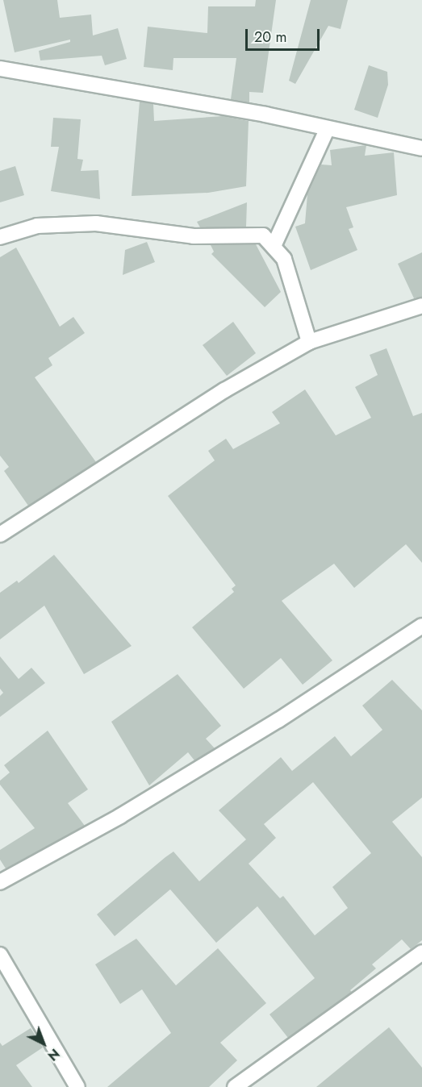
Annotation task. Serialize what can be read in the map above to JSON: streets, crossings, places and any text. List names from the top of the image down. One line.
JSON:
{"scale_bar":"20 m","north":"bottom right"}
